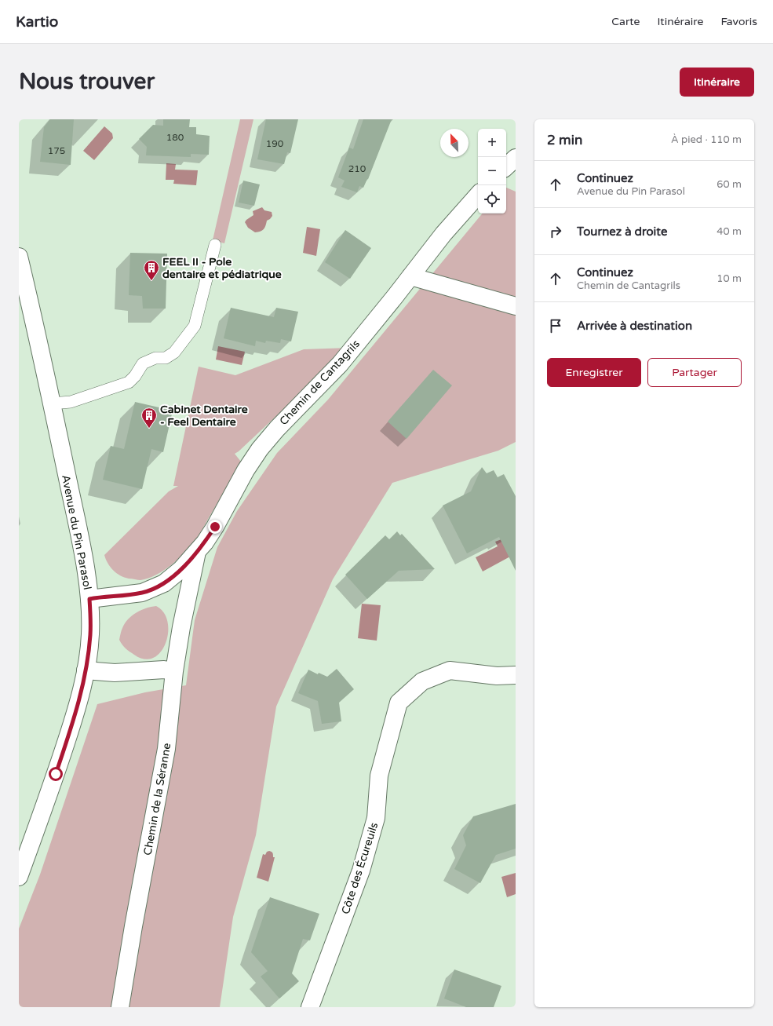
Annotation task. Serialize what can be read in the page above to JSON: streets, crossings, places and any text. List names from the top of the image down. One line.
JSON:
{"streets":{"street":["Chemin de Cantagrils","Avenue du Pin Parasol","Chemin de la Séranne","Côte des Écureuils"]},"crossings":[["Chemin de Cantagrils","Chemin de la Séranne"]],"places":{"building":["FEEL II - Pole dentaire et pédiatrique","Cabinet Dentaire - Feel Dentaire"]},"house_numbers":["180","190","175","210"],"north":"top left","page":{"header":"Kartio","nav":["Carte","Itinéraire","Favoris"],"buttons":["Itinéraire",["Enregistrer","Partager"]],"title":"Nous trouver","heading":["2 min","À pied · 110 m"],"map_buttons":["+","−"],"list":[["Continuez","Avenue du Pin Parasol","60 m"],["Tournez à droite","40 m"],["Continuez","Chemin de Cantagrils","10 m"],"Arrivée à destination"]}}
